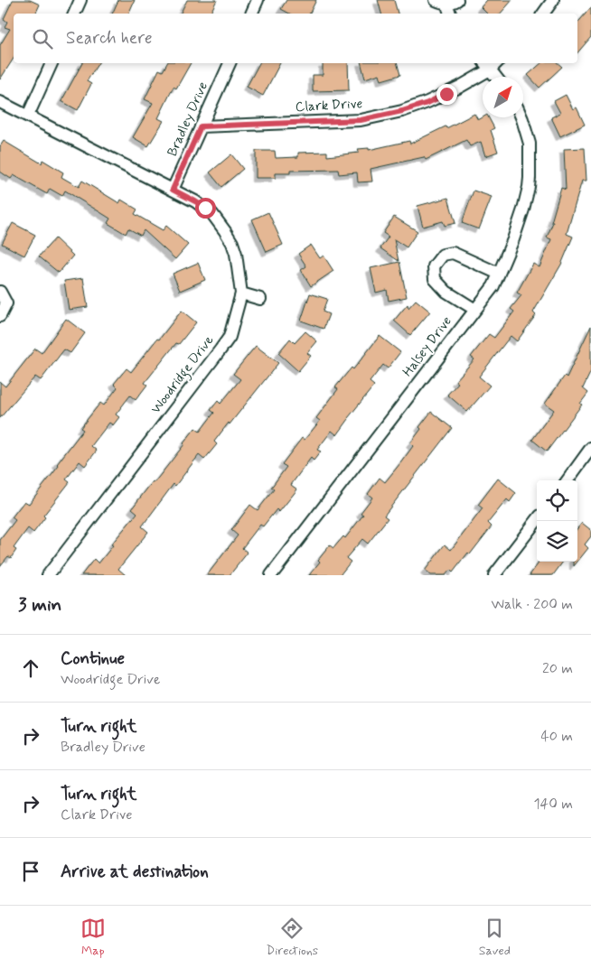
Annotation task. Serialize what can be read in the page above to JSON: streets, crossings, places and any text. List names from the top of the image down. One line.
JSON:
{"streets":{"street":["Clark Drive","Bradley Drive","Halsey Drive","Woodridge Drive"]},"crossings":[["Clark Drive","Bradley Drive"],["Bradley Drive","Woodridge Drive"]],"north":"top right","page":{"search":"Search here","heading":["3 min","Walk · 200 m"],"list":[["Continue","Woodridge Drive","20 m"],["Turn right","Bradley Drive","40 m"],["Turn right","Clark Drive","140 m"],"Arrive at destination"],"nav":["Map","Directions","Saved"]}}
